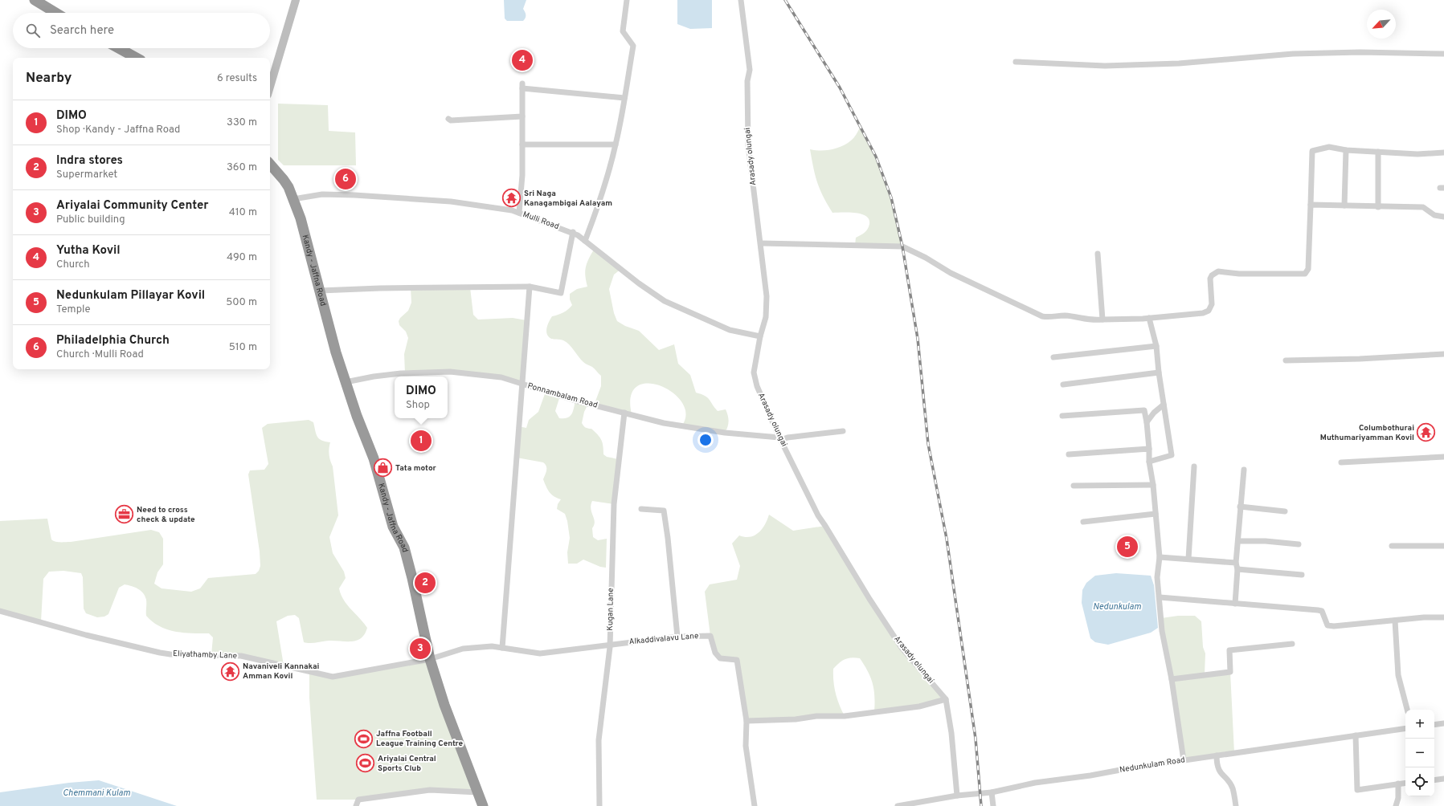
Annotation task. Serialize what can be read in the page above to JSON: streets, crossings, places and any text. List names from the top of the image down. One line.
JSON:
{"streets":{"highway":["Kandy - Jaffna Road"],"street":["Arasady olungai","Mulli Road","Ponnambalam Road","Kugan Lane","Alkaddivalavu Lane","Eliyathamby Lane","Nedunkulam Road"]},"crossings":[["Arasady olungai","Mulli Road"],["Arasady olungai","Ponnambalam Road"],["Mulli Road","Kandy - Jaffna Road"],["Kandy - Jaffna Road","Ponnambalam Road"],["Kandy - Jaffna Road","Alkaddivalavu Lane"],["Kandy - Jaffna Road","Eliyathamby Lane"],["Ponnambalam Road","Kugan Lane"],["Kugan Lane","Alkaddivalavu Lane"],["Alkaddivalavu Lane","Eliyathamby Lane"]],"water":["Nedunkulam","Chemmani Kulam"],"places":{"temple":["Sri Naga Kanagambigai Aalayam","Columbothurai Muthumariyamman Kovil","Navaniveli Kannakai Amman Kovil"],"shop":["Tata motor"],"office":["Need to cross check & update"],"sports":["Jaffna Football League Training Centre","Ariyalai Central Sports Club"]},"north":"bottom left","page":{"search":"Search here","pins":["4","6","1","5","2","3"],"heading":["Nearby","6 results"],"list":[{"mark":"1","name":"DIMO","note":"Shop · Kandy - Jaffna Road","value":"330 m"},{"mark":"2","name":"Indra stores","note":"Supermarket","value":"360 m"},{"mark":"3","name":"Ariyalai Community Center","note":"Public building","value":"410 m"},{"mark":"4","name":"Yutha Kovil","note":"Church","value":"490 m"},{"mark":"5","name":"Nedunkulam Pillayar Kovil","note":"Temple","value":"500 m"},{"mark":"6","name":"Philadelphia Church","note":"Church · Mulli Road","value":"510 m"}],"popup":["DIMO","Shop"],"map_buttons":["+","−"]}}
